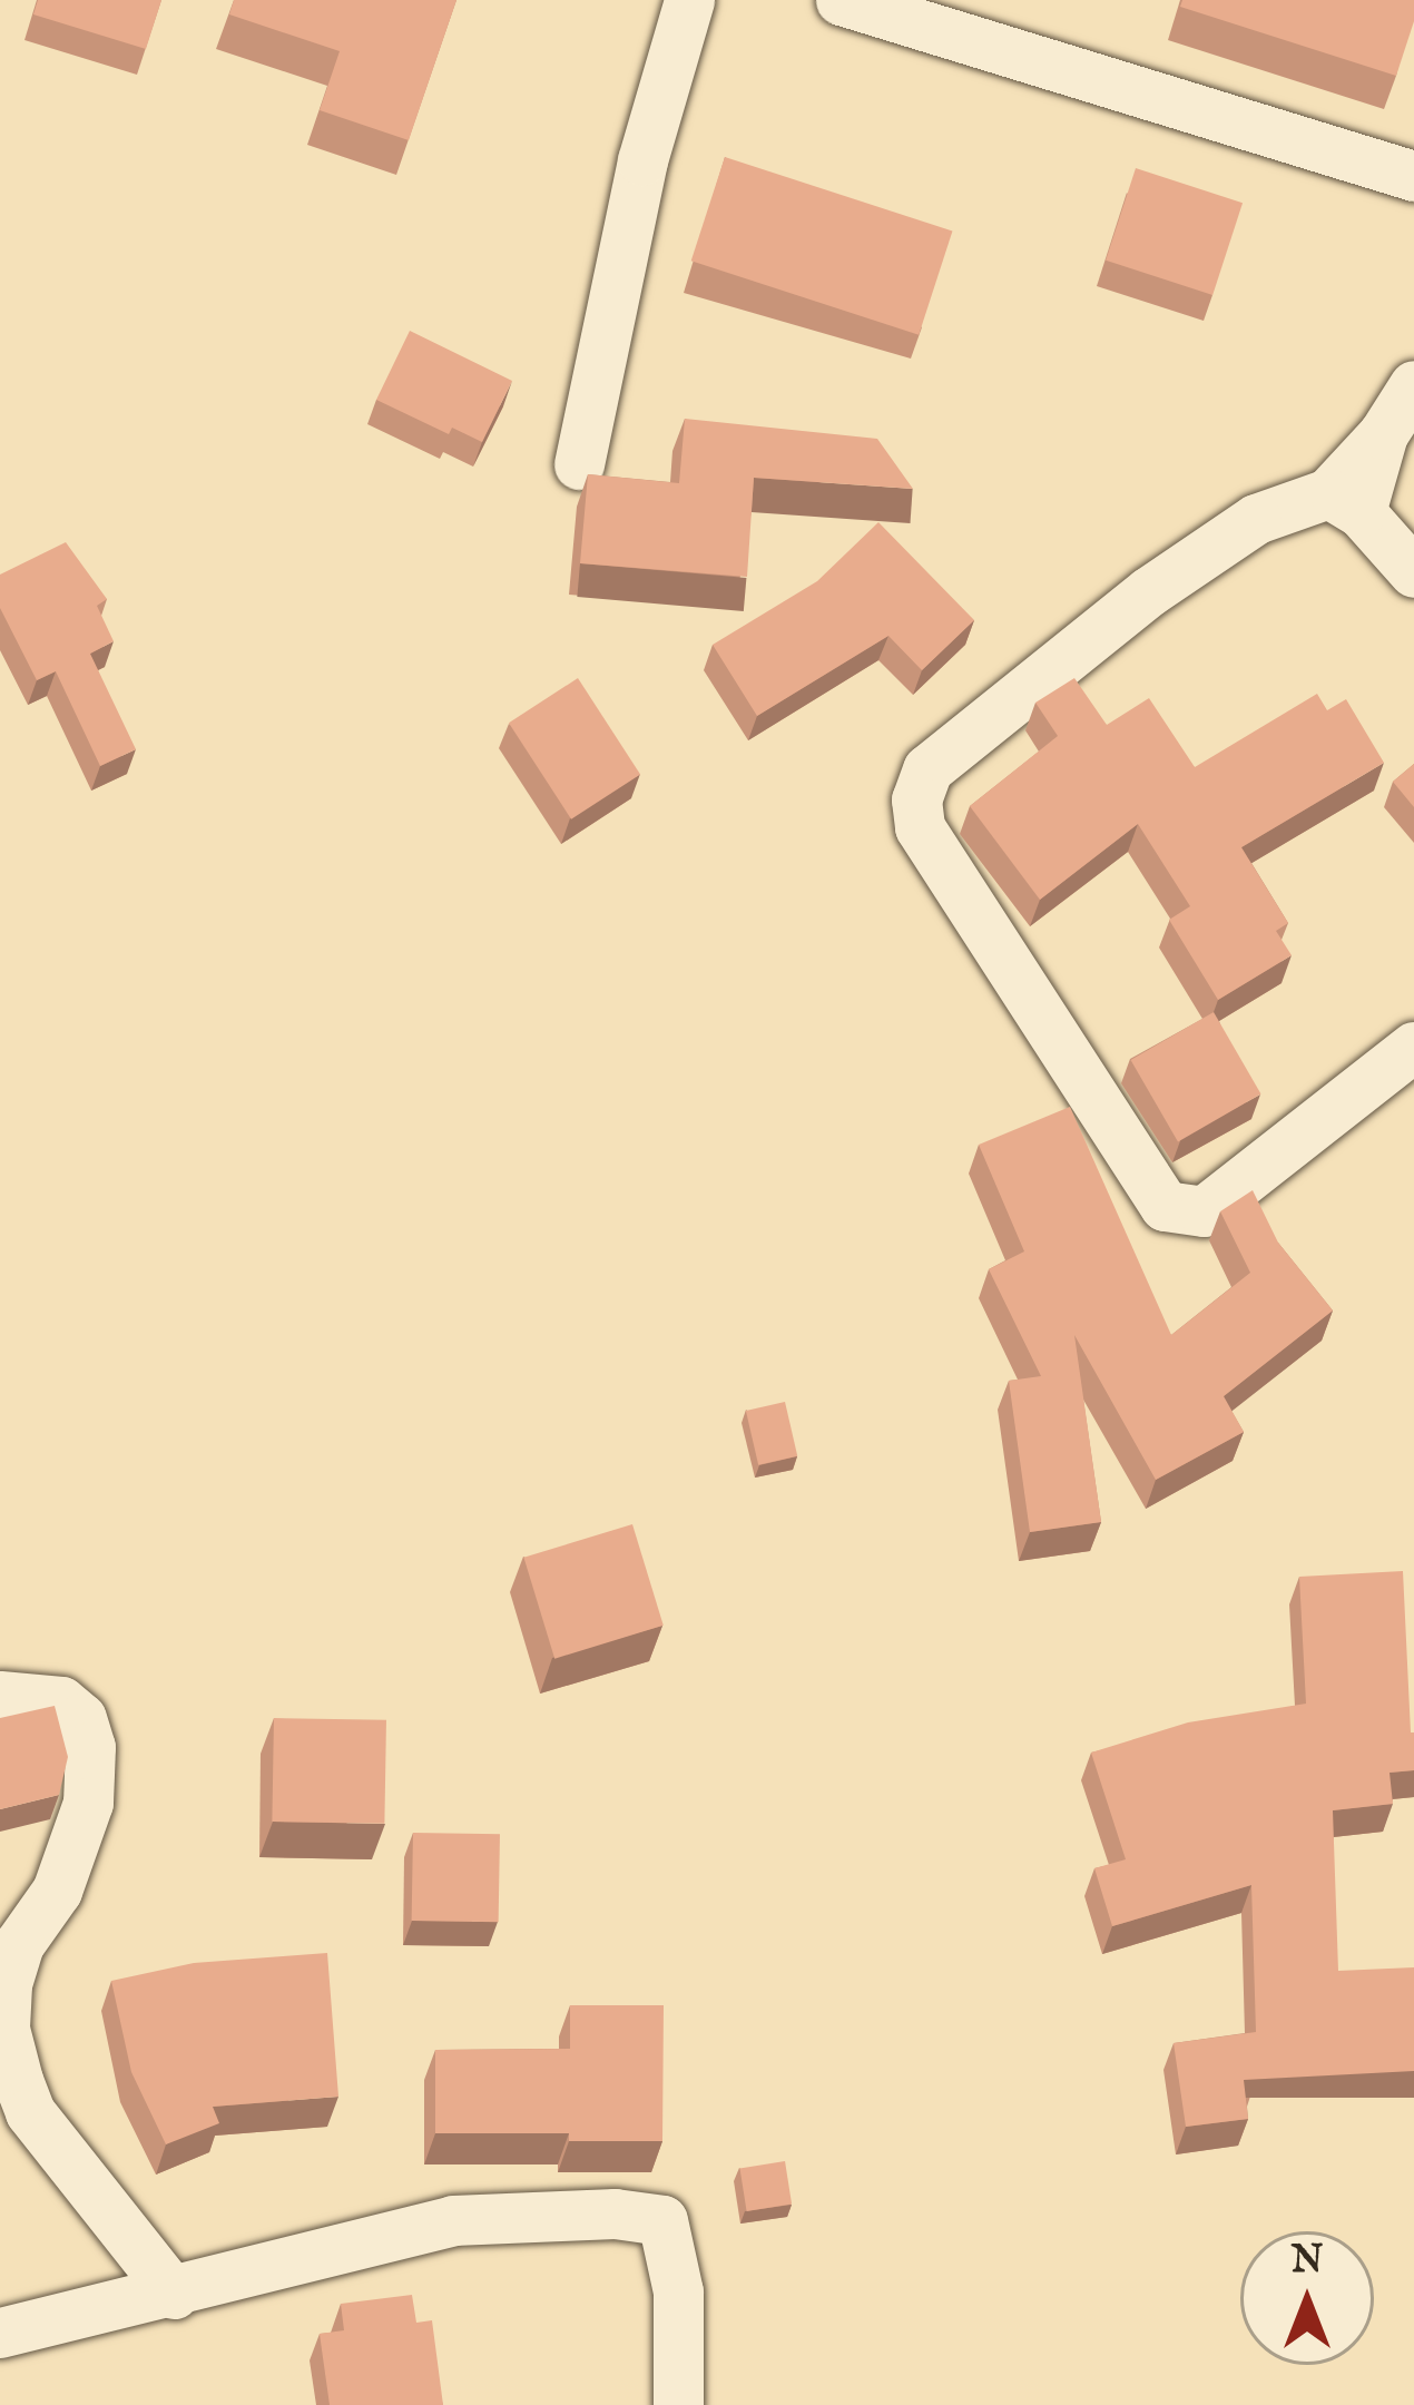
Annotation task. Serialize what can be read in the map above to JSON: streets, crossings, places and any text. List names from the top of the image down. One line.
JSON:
{"north":"top"}
